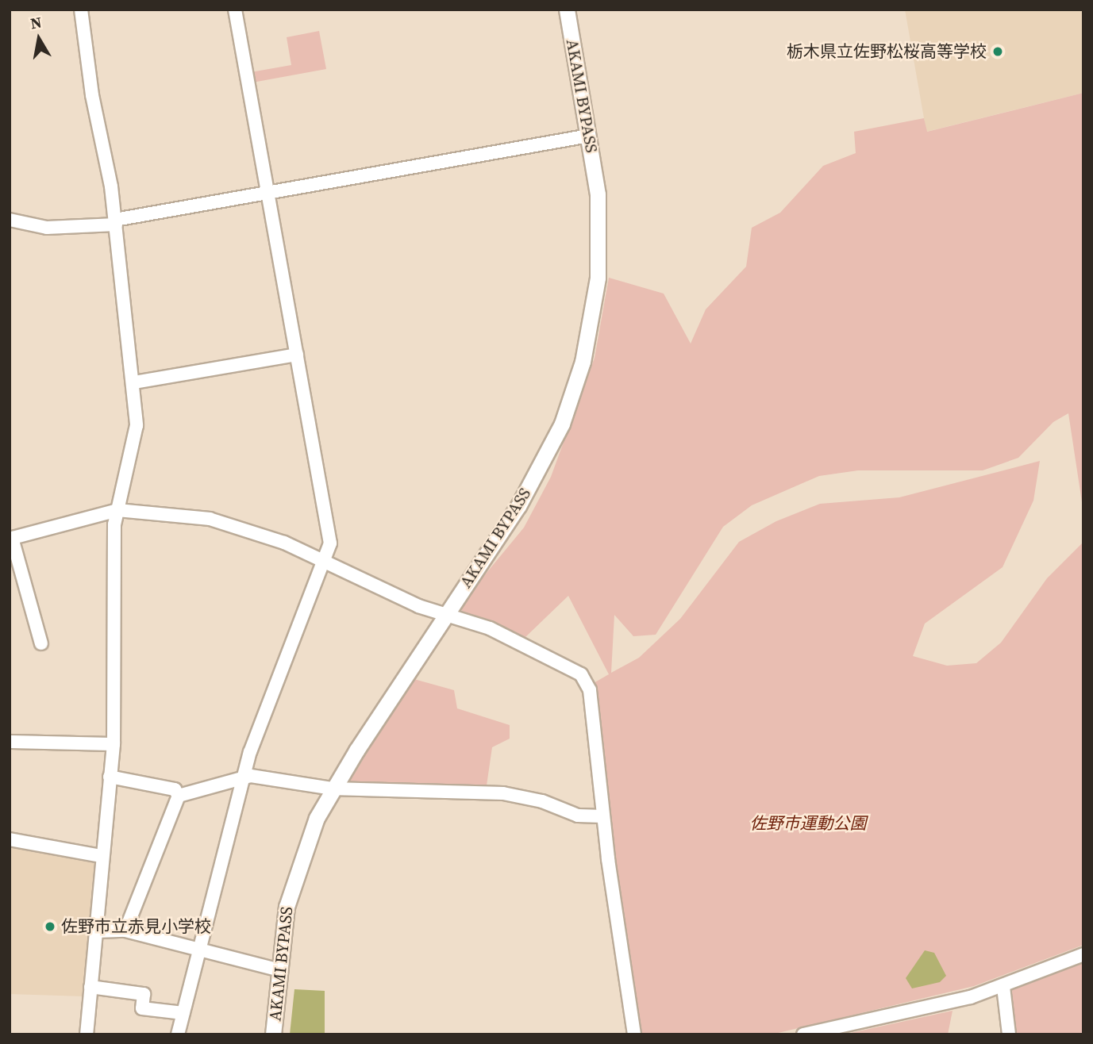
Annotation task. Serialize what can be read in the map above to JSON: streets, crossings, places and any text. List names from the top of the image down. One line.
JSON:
{"streets":{"main road":["AKAMI BYPASS"]},"parks":["佐野市運動公園"],"places":["栃木県立佐野松桜高等学校","佐野市立赤見小学校"],"north":"top"}
